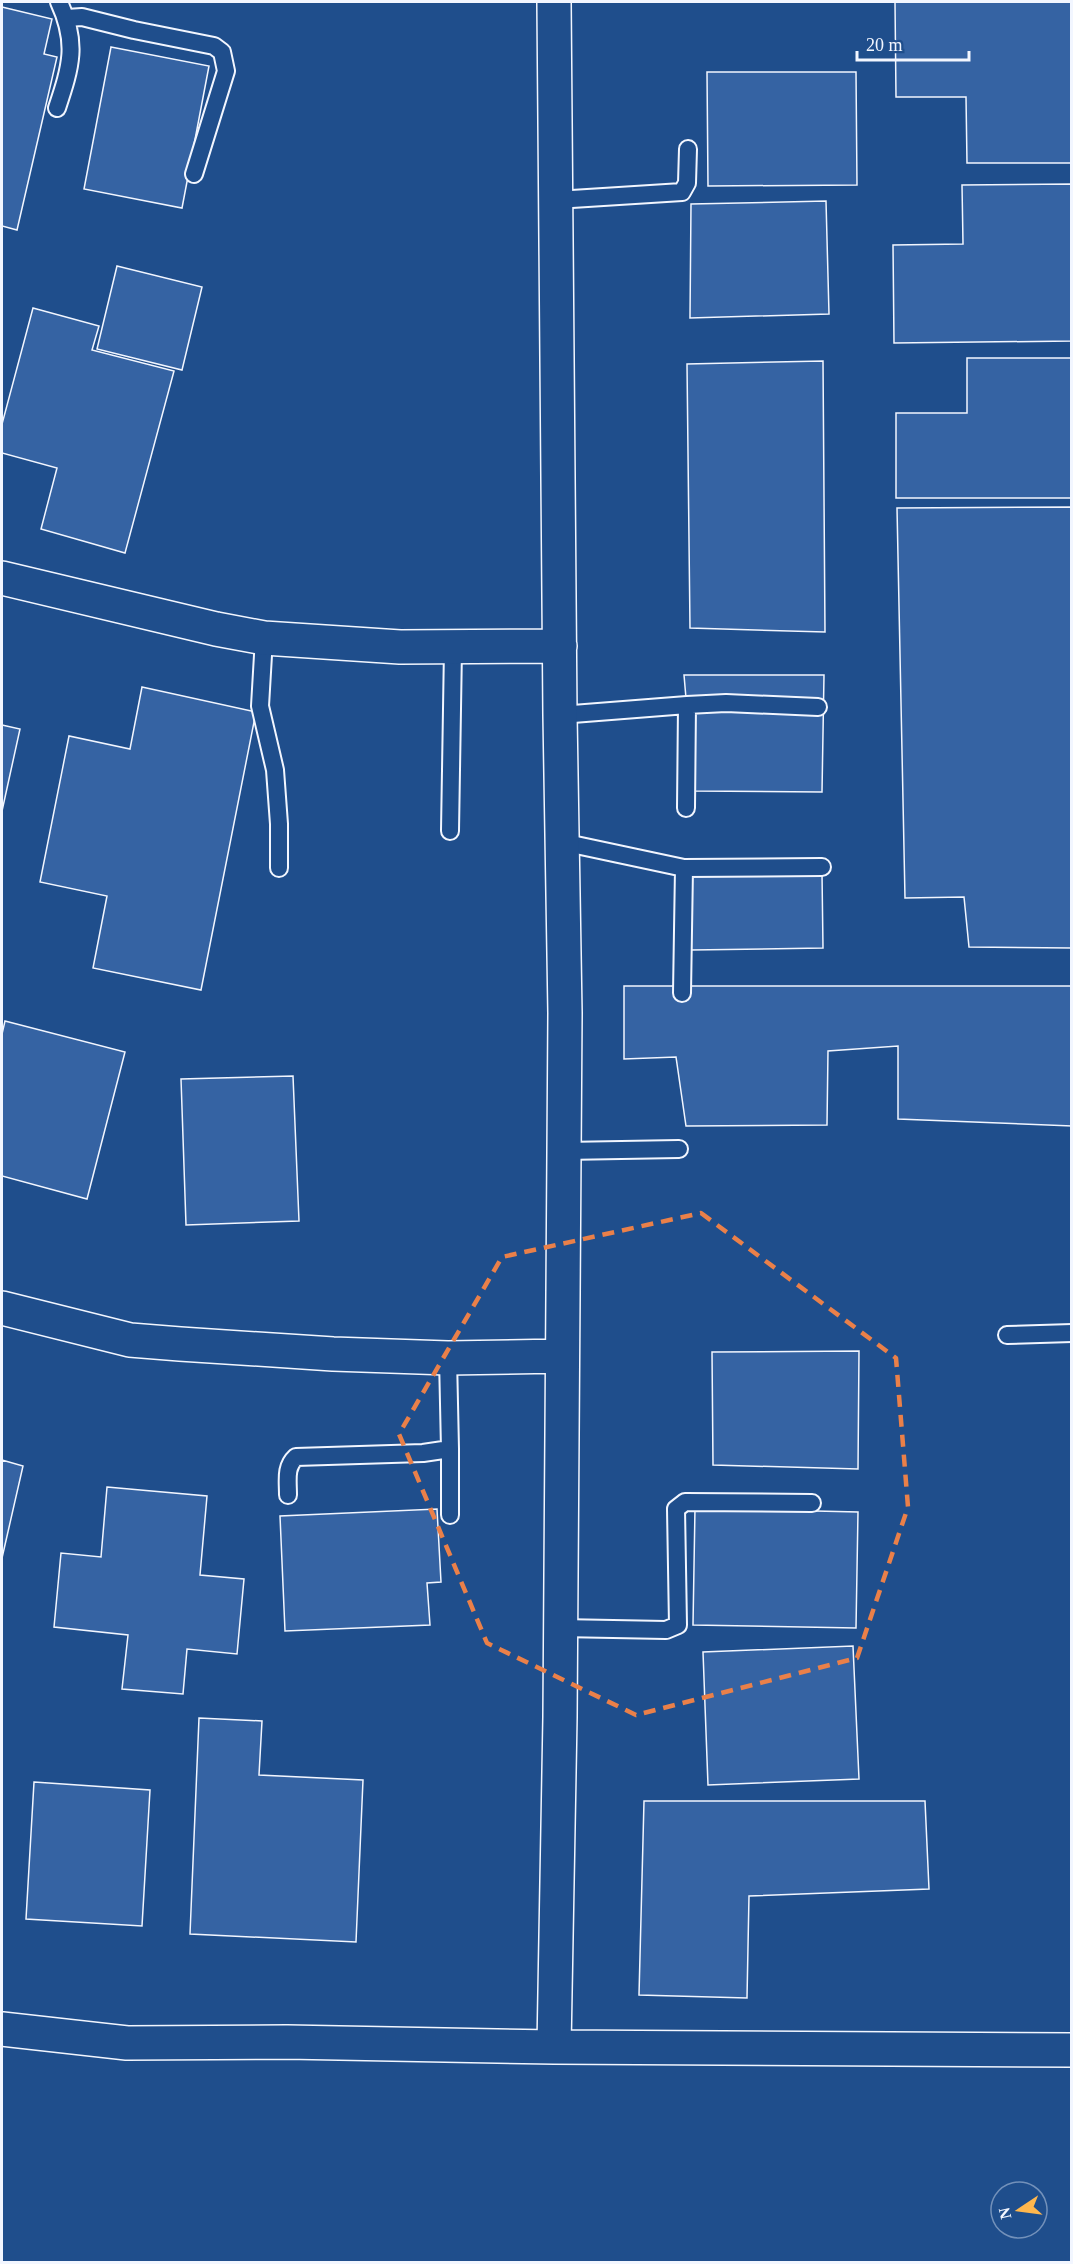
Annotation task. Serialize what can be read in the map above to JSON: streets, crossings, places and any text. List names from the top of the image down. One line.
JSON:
{"scale_bar":"20 m","north":"left"}
